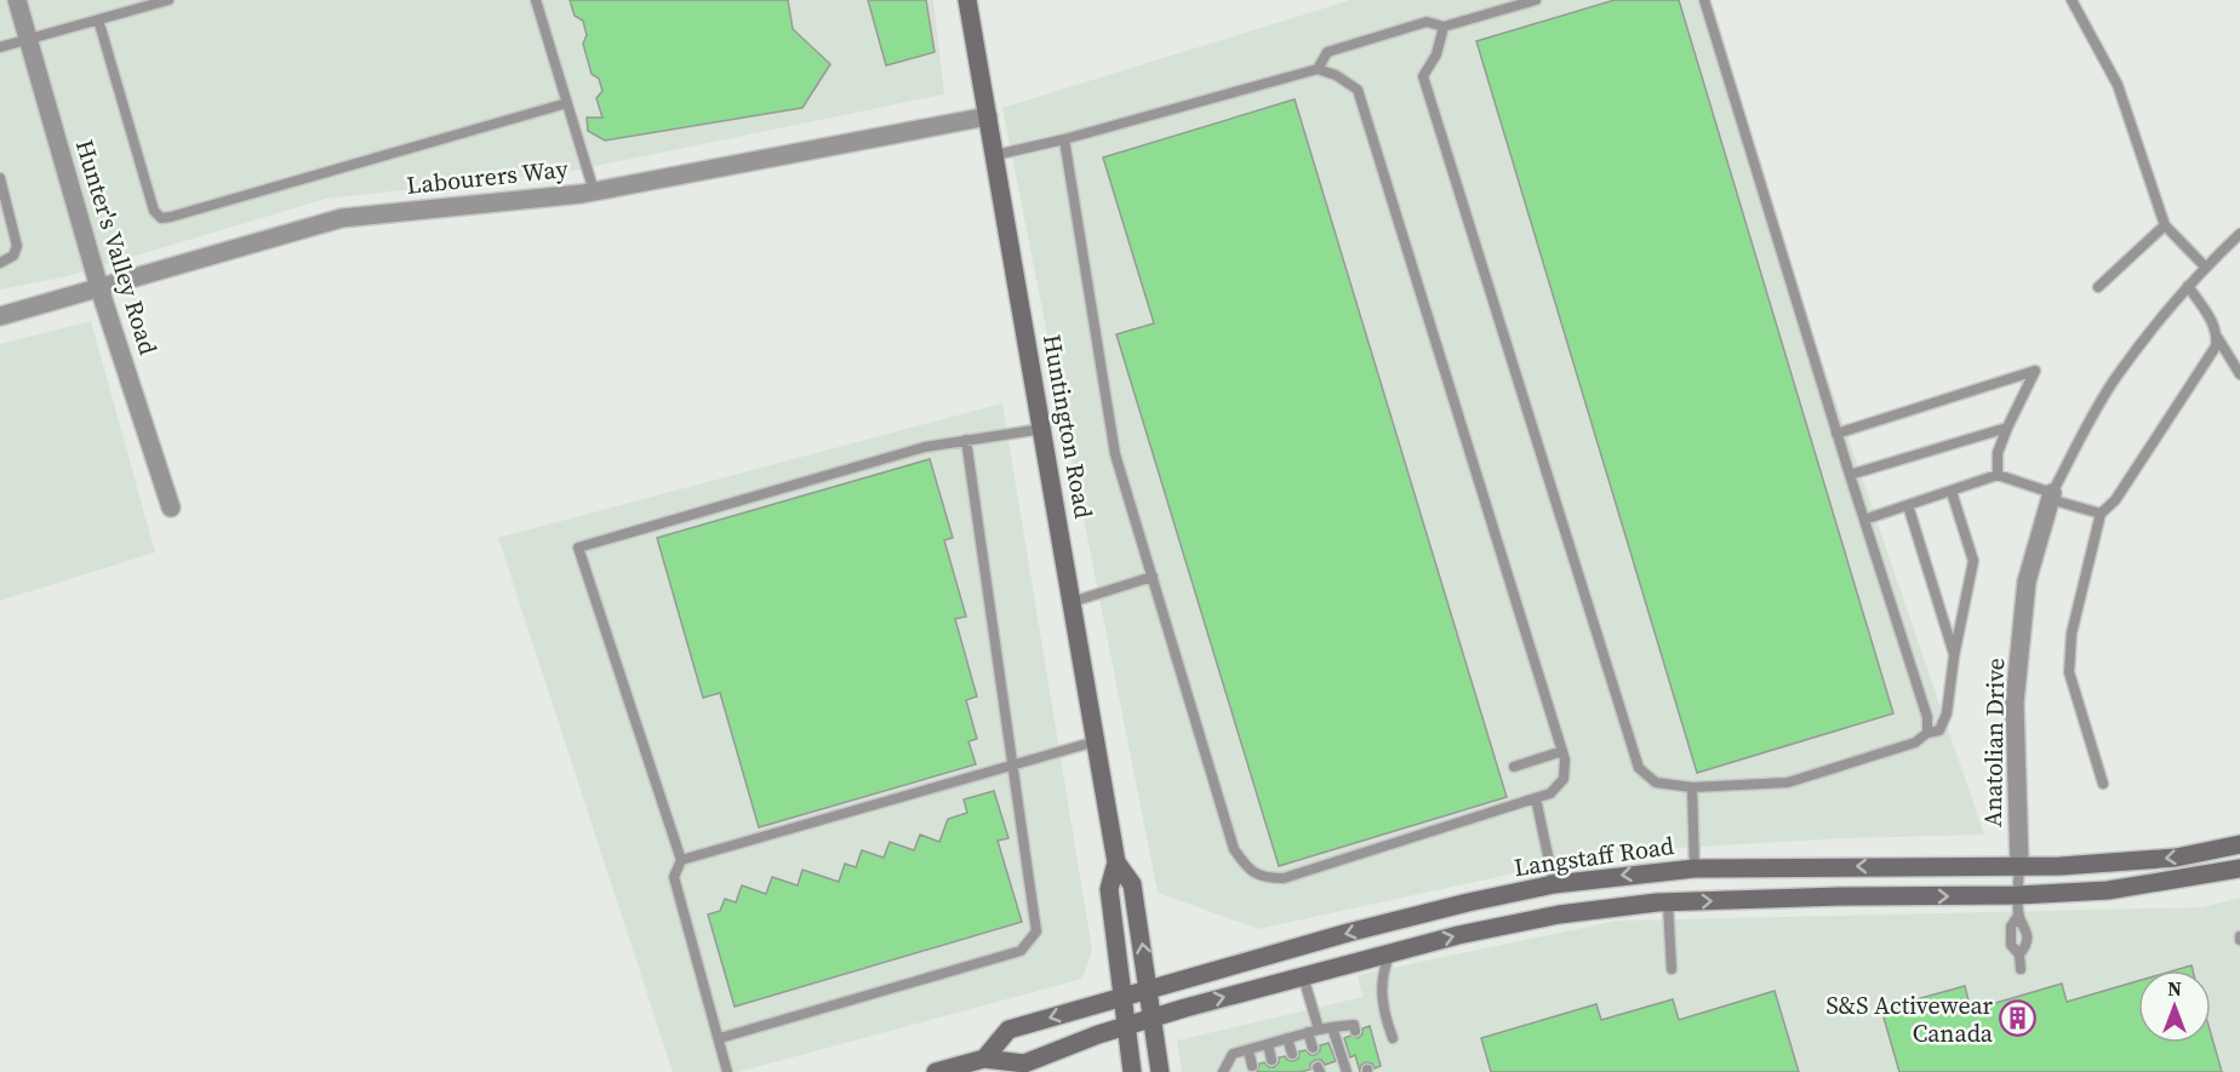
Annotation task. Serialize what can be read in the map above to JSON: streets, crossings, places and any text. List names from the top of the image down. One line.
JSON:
{"streets":{"main road":["Huntington Road","Langstaff Road"],"street":["Labourers Way","Hunter's Valley Road","Anatolian Drive"]},"crossings":[["Labourers Way","Hunter's Valley Road"],["Labourers Way","Huntington Road"],["Huntington Road","Langstaff Road"],["Anatolian Drive","Langstaff Road"]],"places":{"building":["S&S Activewear Canada"]},"north":"top"}
